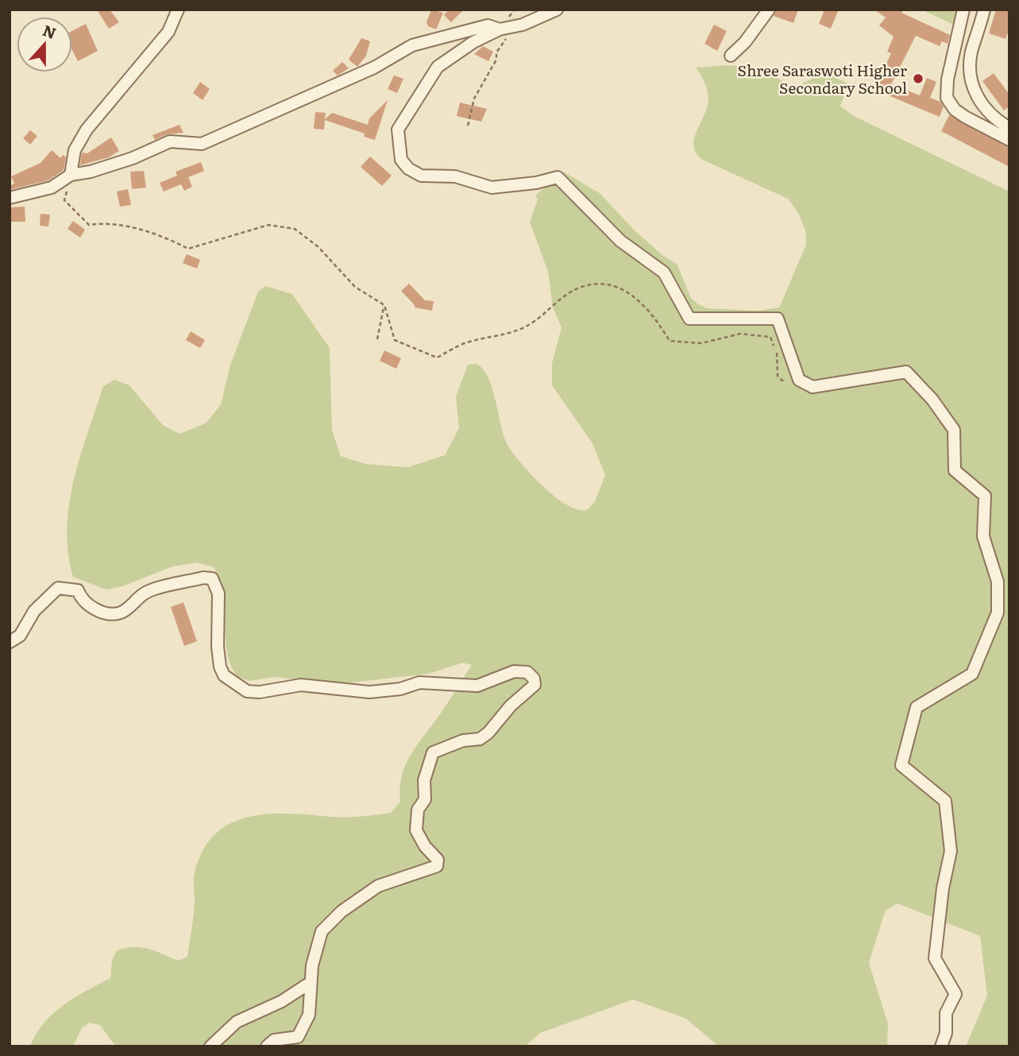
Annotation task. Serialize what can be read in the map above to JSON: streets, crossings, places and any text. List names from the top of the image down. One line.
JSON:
{"places":["Shree Saraswoti Higher Secondary School"],"north":"top"}
